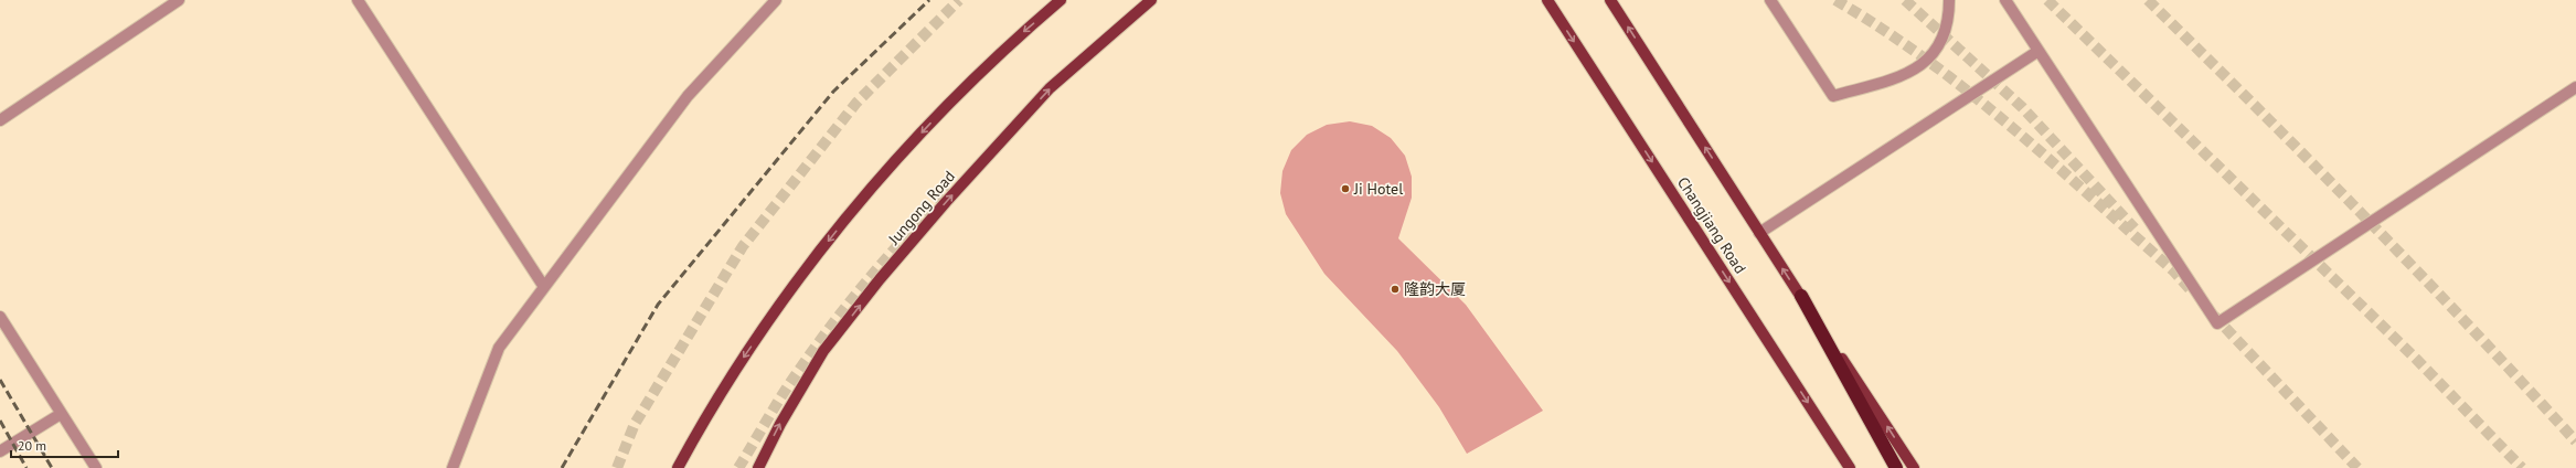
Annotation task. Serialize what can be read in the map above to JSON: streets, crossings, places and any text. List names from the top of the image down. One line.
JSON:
{"streets":{"main road":["Jungong Road","Changjiang Road"]},"places":["Ji Hotel","隆韵大厦"],"scale_bar":"20 m"}
